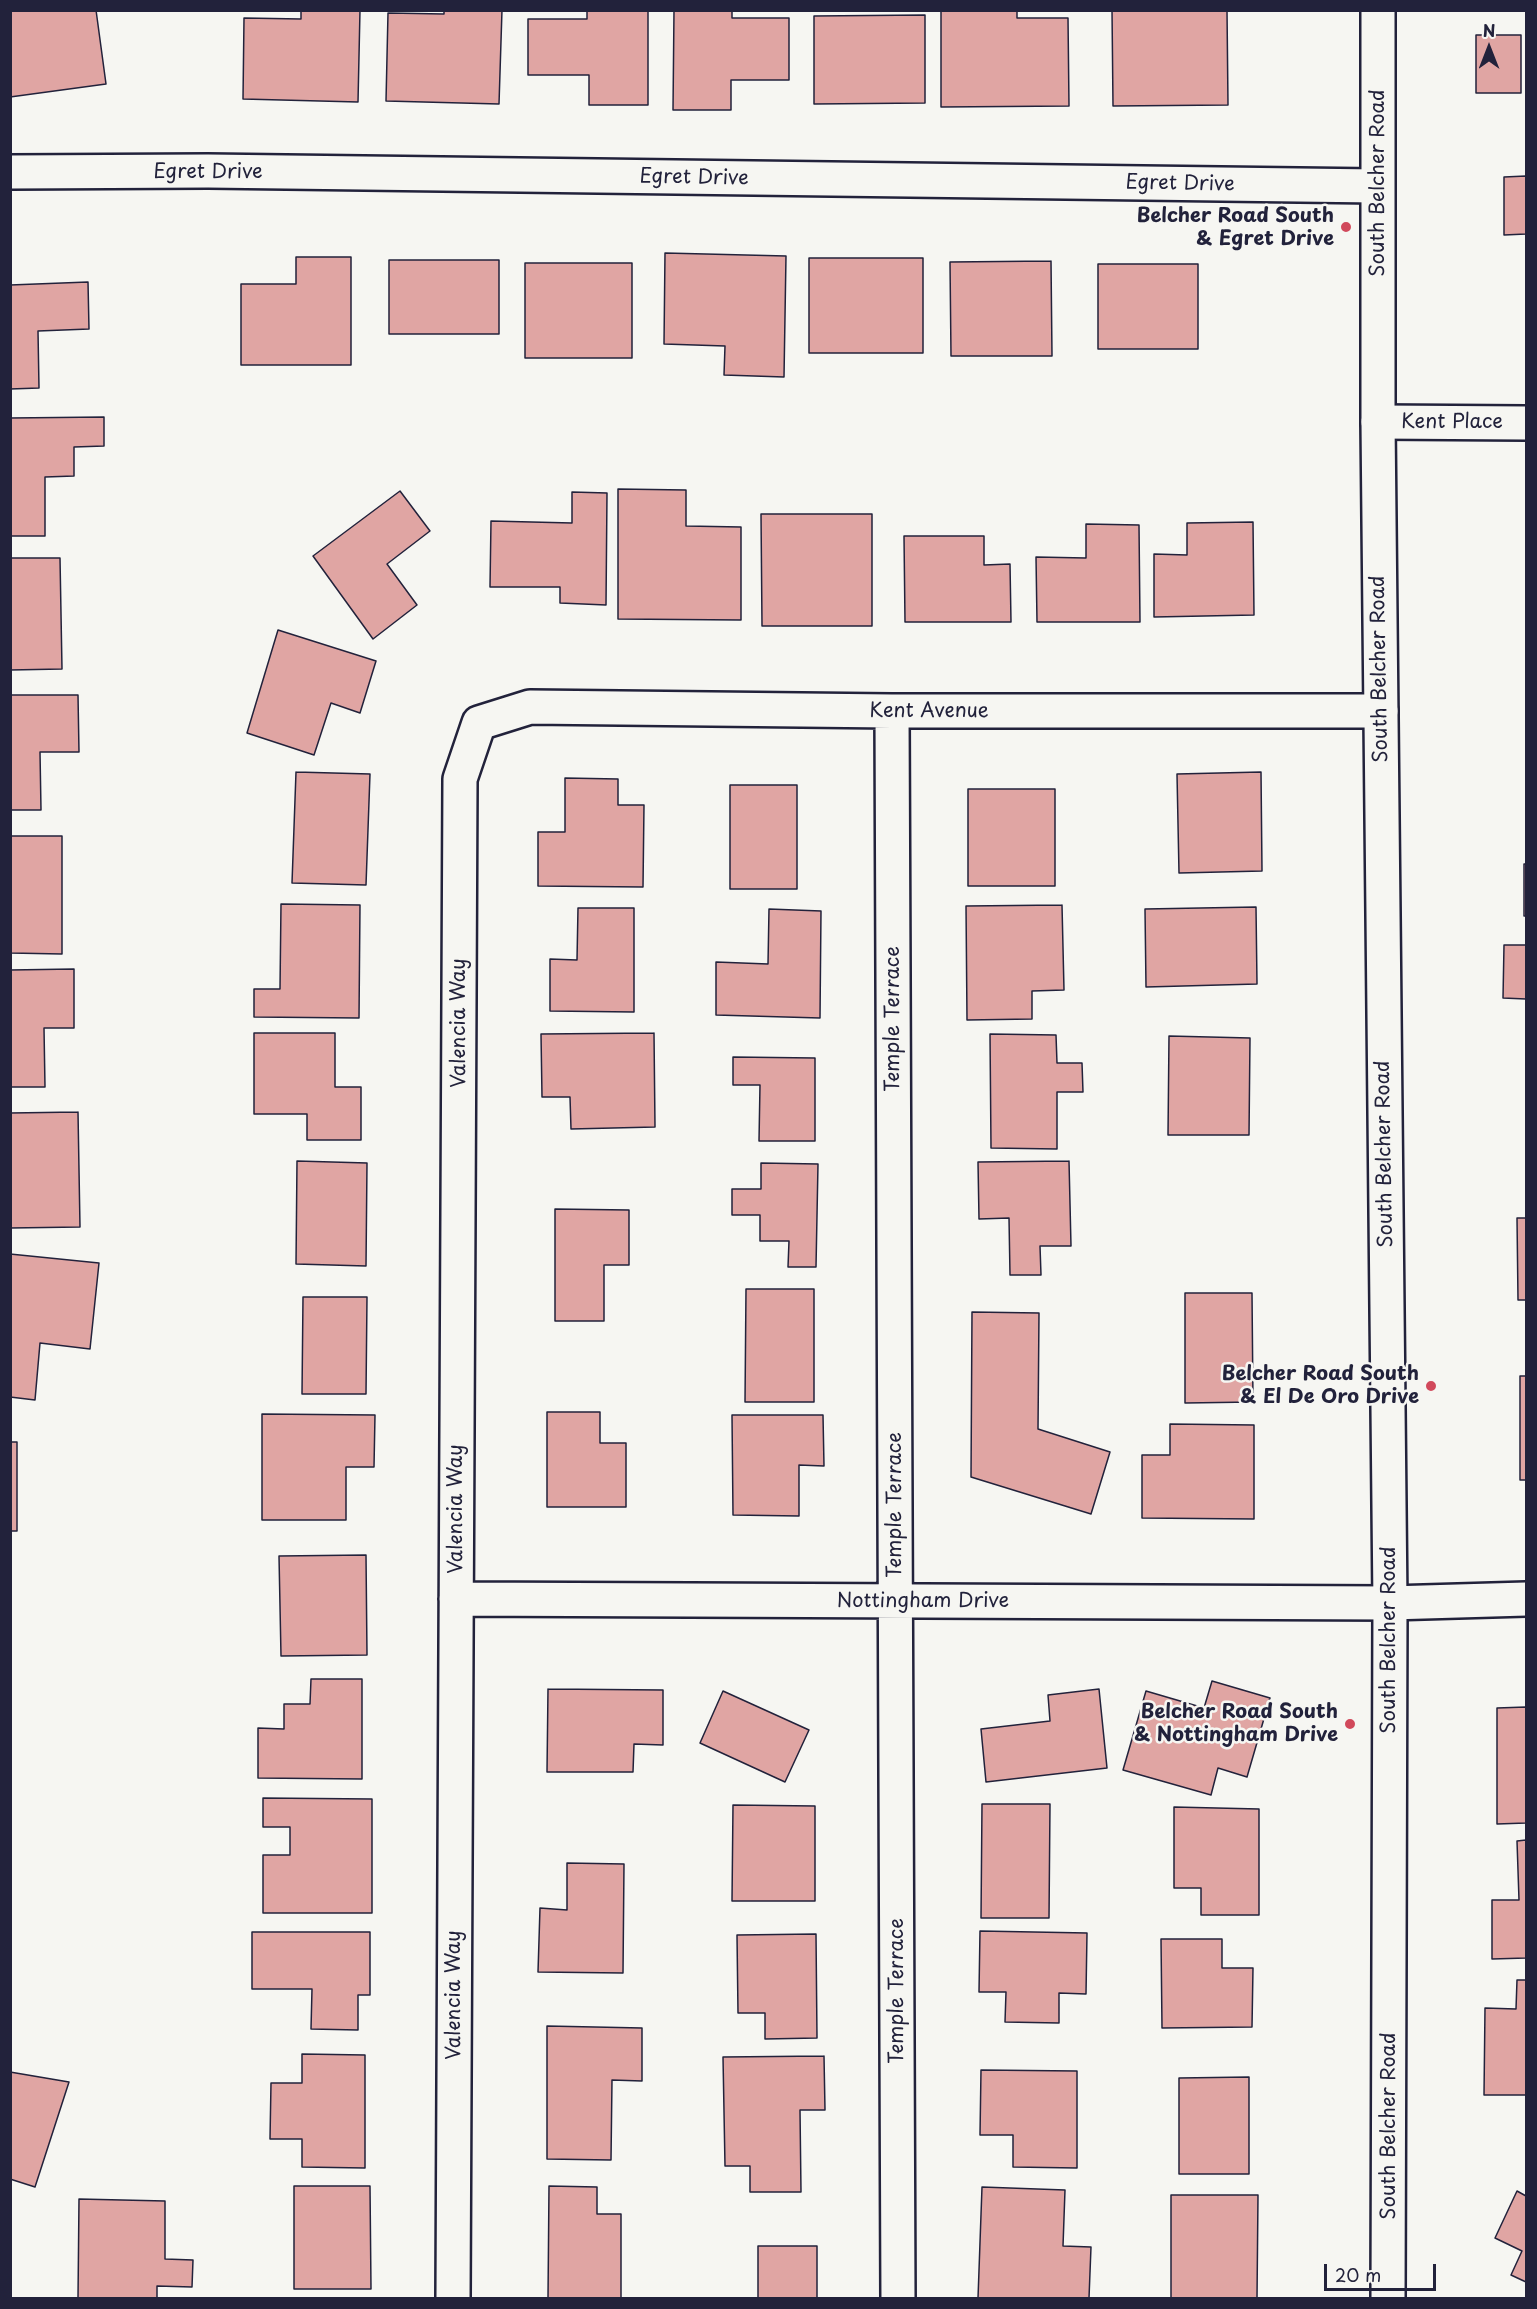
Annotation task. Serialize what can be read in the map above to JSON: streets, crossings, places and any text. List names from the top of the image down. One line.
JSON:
{"streets":{"street":["Egret Drive","South Belcher Road","Kent Place","Kent Avenue","Temple Terrace","Valencia Way","Nottingham Drive"]},"crossings":[["Egret Drive","South Belcher Road"],["South Belcher Road","Kent Place"],["South Belcher Road","Kent Avenue"],["South Belcher Road","Nottingham Drive"],["Kent Avenue","Temple Terrace"],["Kent Avenue","Valencia Way"],["Temple Terrace","Nottingham Drive"],["Valencia Way","Nottingham Drive"]],"places":["Belcher Road South & Egret Drive","Belcher Road South & El De Oro Drive","Belcher Road South & Nottingham Drive"],"scale_bar":"20 m","north":"top"}
